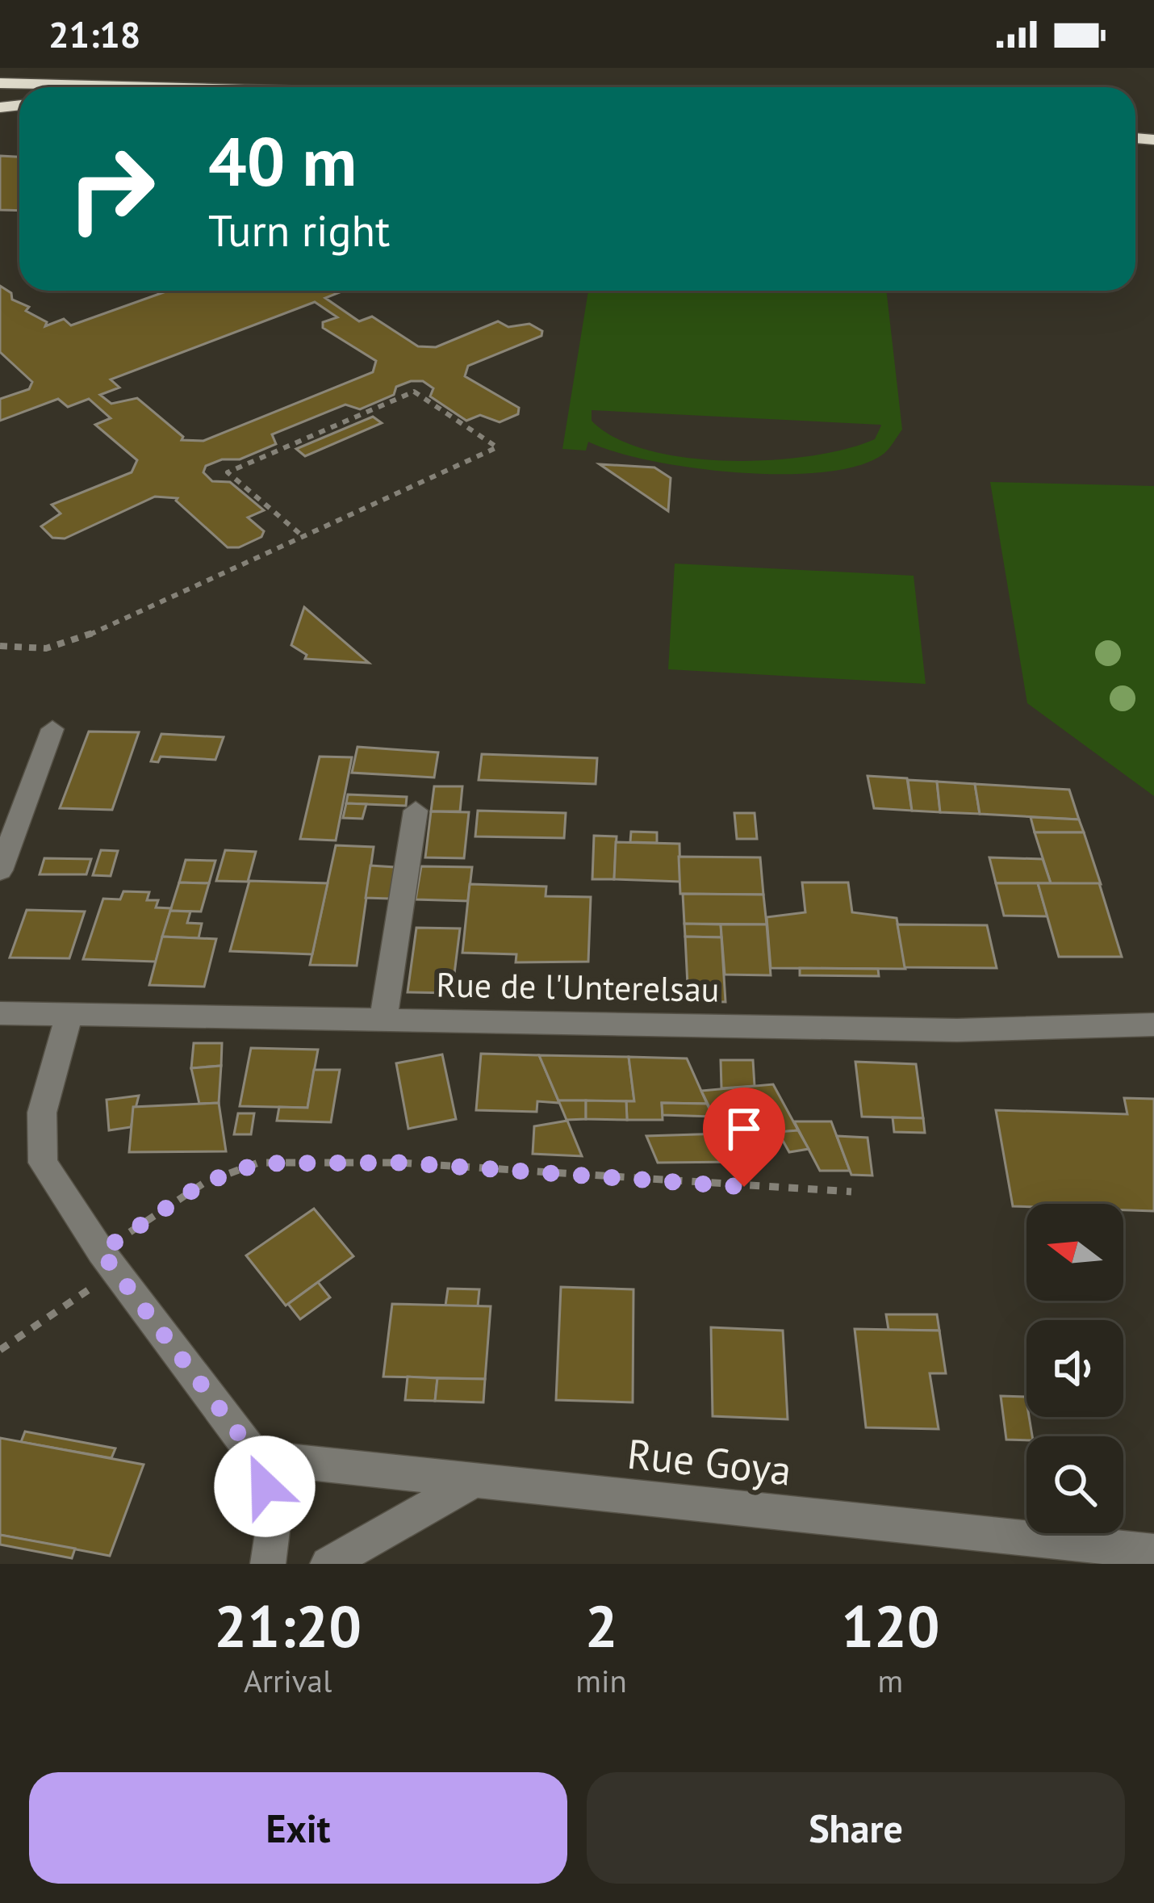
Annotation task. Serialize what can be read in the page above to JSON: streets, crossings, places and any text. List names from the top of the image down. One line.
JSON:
{"streets":{"street":["Rue de l'Unterelsau","Rue Goya"]},"north":"left","page":{"status":"21:18","turn":["40 m","Turn right"],"eta":["21:20","Arrival","2","min","120","m"],"buttons":["Exit","Share"]}}
